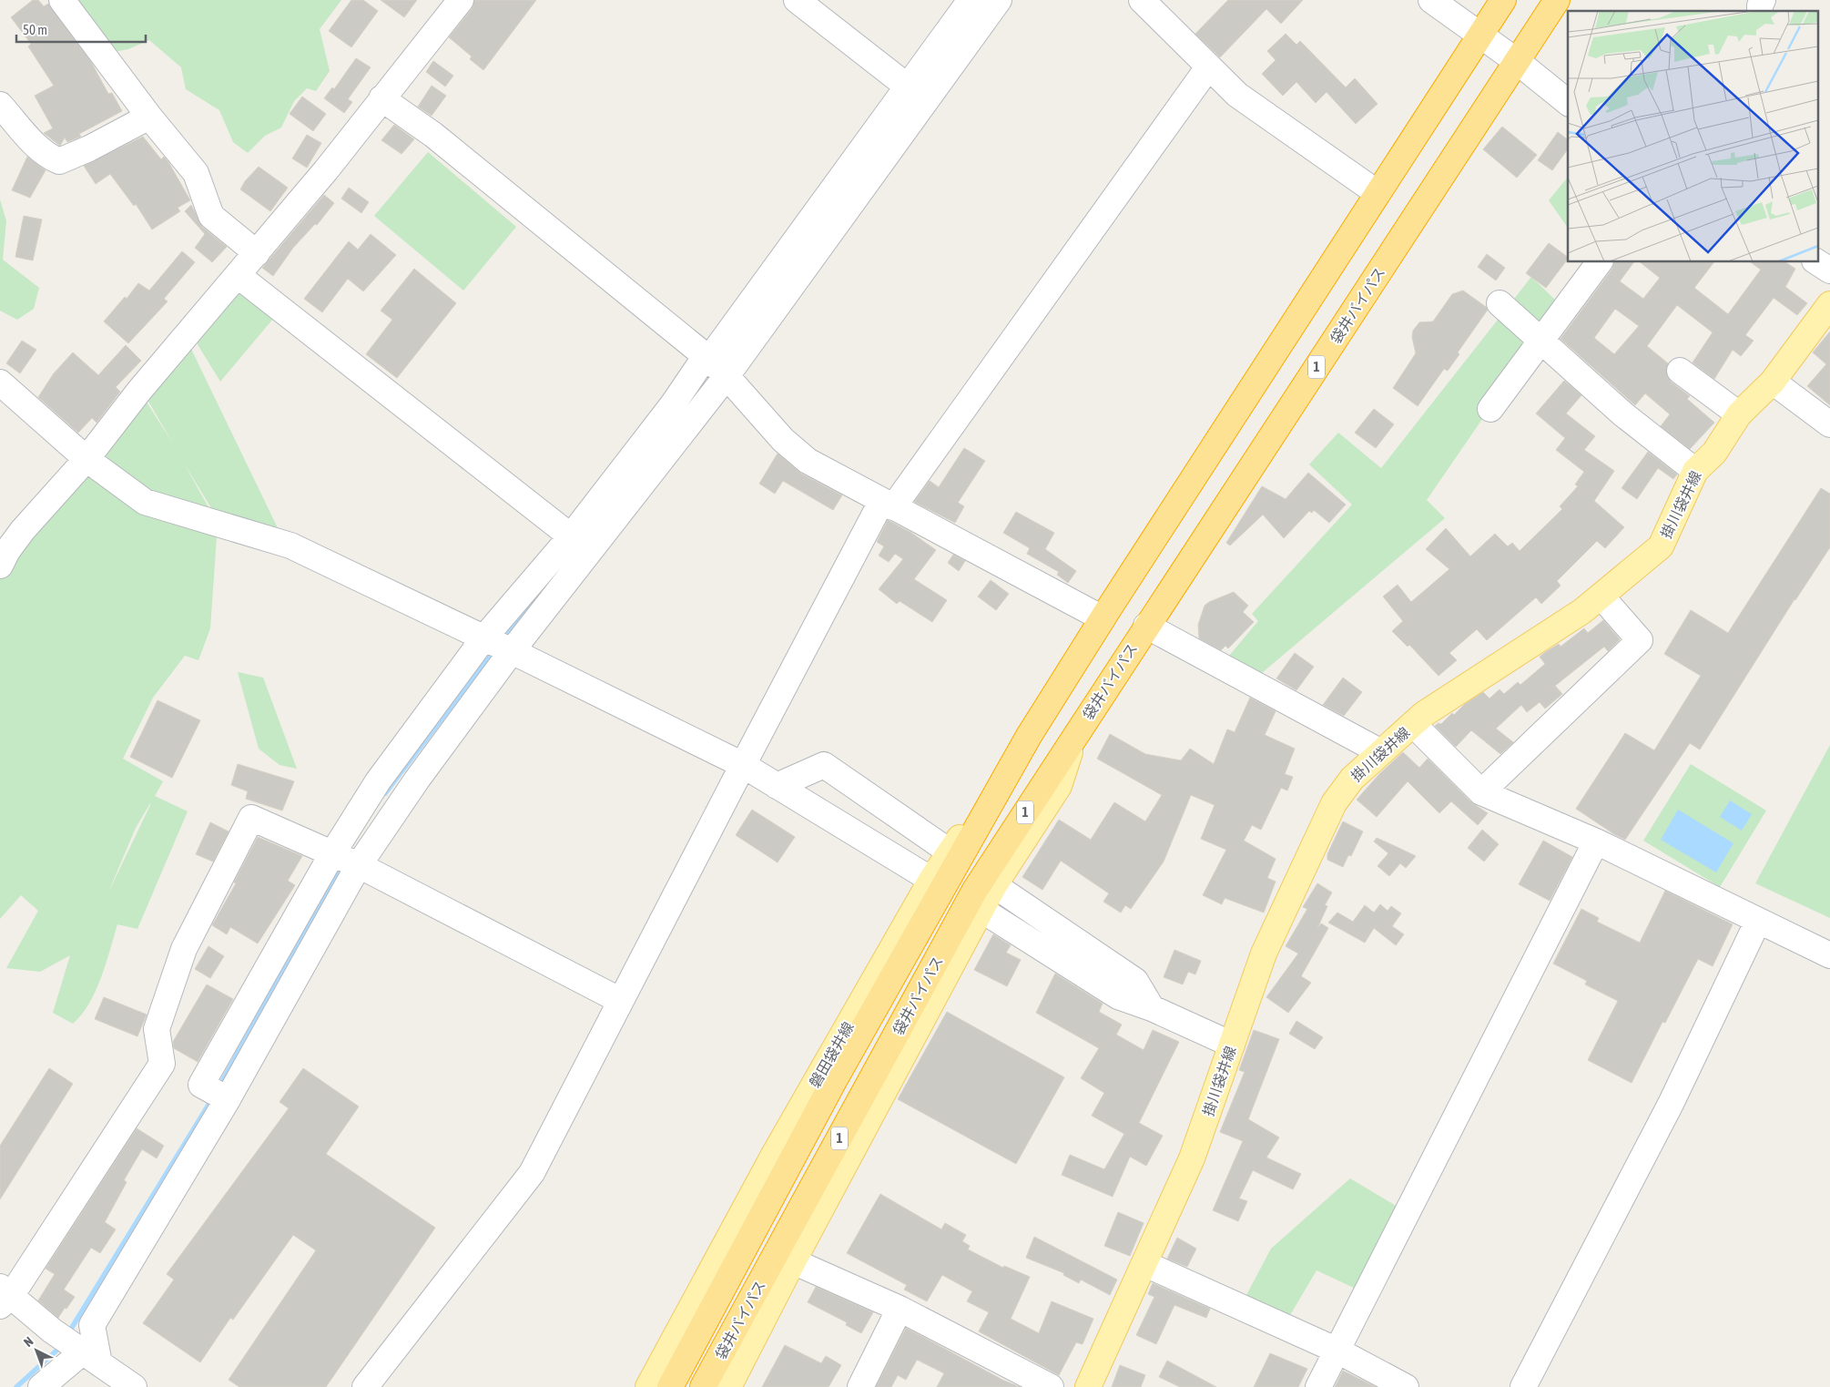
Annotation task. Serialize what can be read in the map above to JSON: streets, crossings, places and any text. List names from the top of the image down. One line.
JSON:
{"streets":{"highway":["袋井バイパス","1"],"main road":["掛川袋井線","磐田袋井線"]},"crossings":[["袋井バイパス","磐田袋井線"]],"scale_bar":"50 m","north":"top left"}
